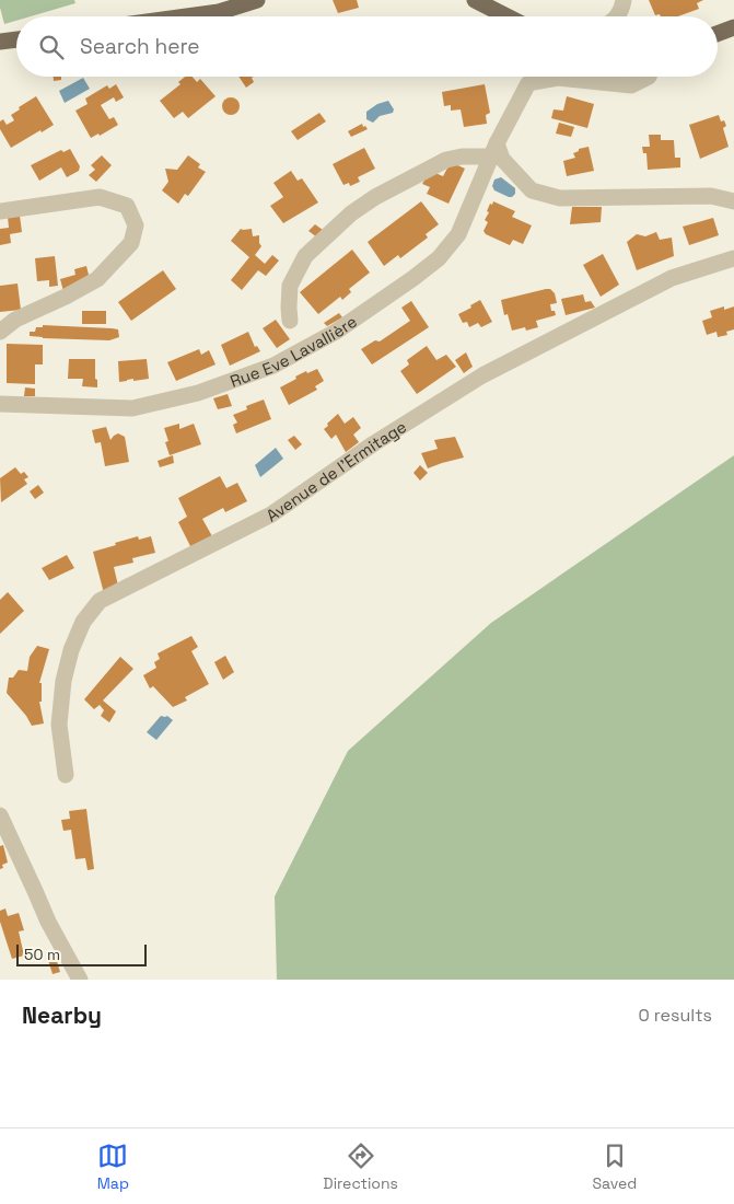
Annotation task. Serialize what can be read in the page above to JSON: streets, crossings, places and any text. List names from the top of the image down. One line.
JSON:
{"streets":{"street":["Rue Eve Lavallière","Avenue de l'Ermitage"]},"scale_bar":"50 m","page":{"search":"Search here","scale":"50 m","heading":["Nearby","0 results"],"nav":["Map","Directions","Saved"]}}
